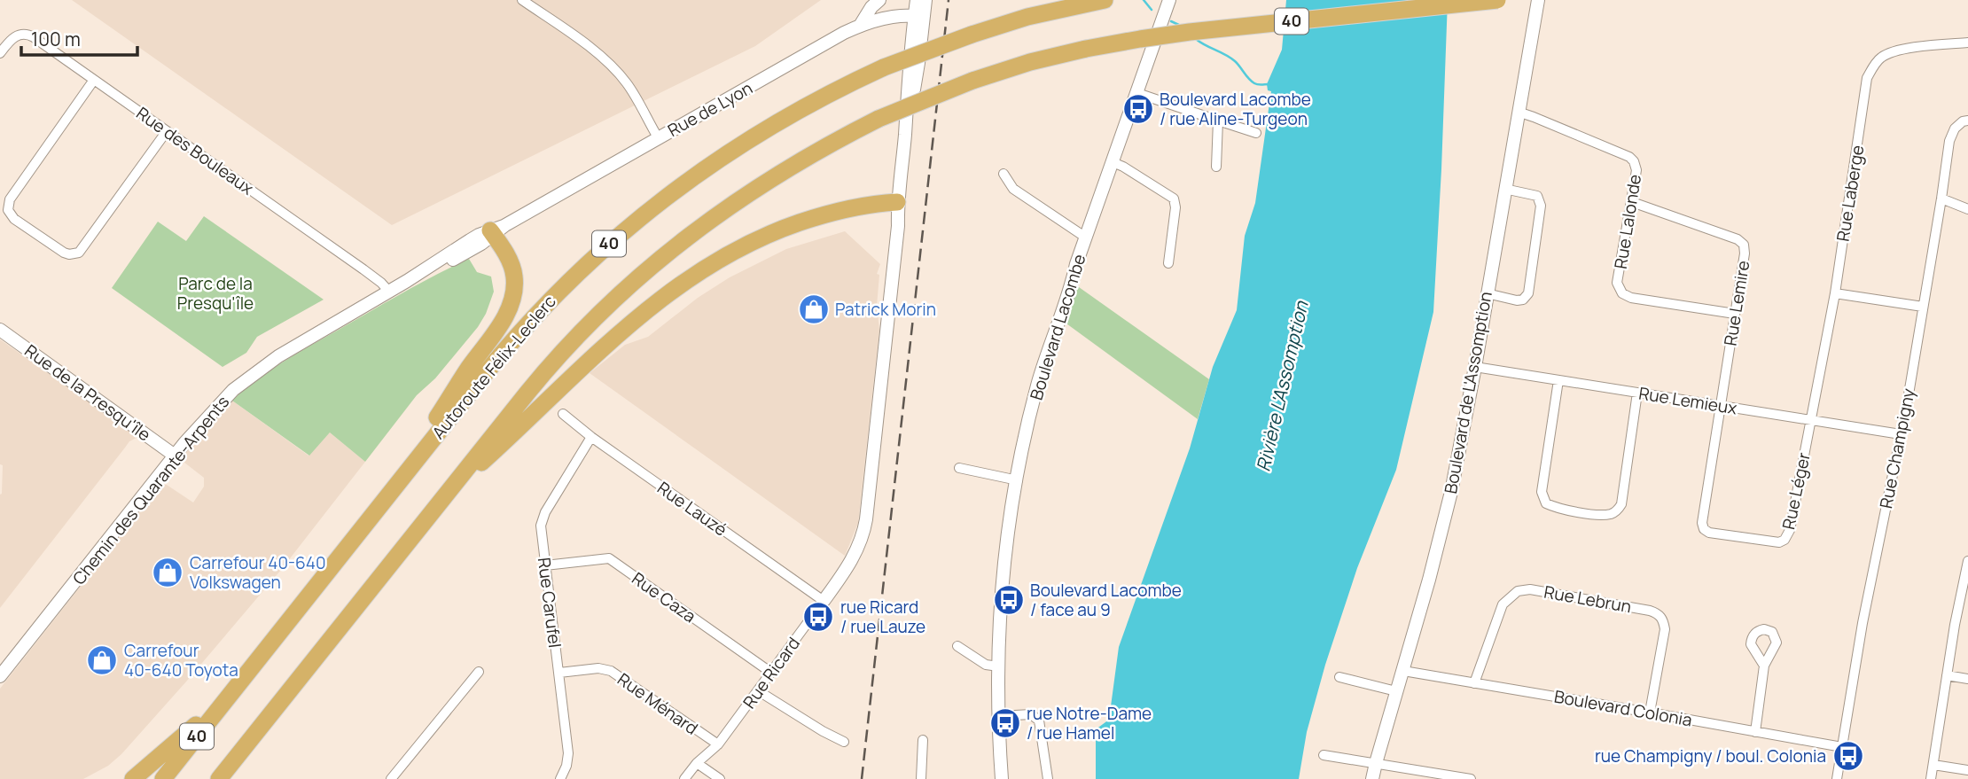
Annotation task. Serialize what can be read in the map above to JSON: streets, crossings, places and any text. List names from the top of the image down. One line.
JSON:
{"streets":{"highway":["40","Autoroute Félix-Leclerc"],"street":["Rue de Lyon","Rue des Bouleaux","Rue Laberge","Rue Lalonde","Rue Lemire","Boulevard Lacombe","Rue de la Presqu'île","Boulevard de L'Assomption","Rue Lemieux","Rue Champigny","Chemin des Quarante-Arpents","Rue Léger","Rue Lauzé","Rue Caza","Rue Lebrun","Rue Carufel","Rue Ricard","Rue Ménard","Boulevard Colonia"]},"crossings":[["Rue de Lyon","Rue des Bouleaux"],["Rue de Lyon","Chemin des Quarante-Arpents"],["Rue de Lyon","Rue Ricard"],["Rue des Bouleaux","Chemin des Quarante-Arpents"],["Rue Laberge","Rue Lemieux"],["Rue Laberge","Rue Léger"],["Rue Lalonde","Rue Lemire"],["Rue Lalonde","Boulevard de L'Assomption"],["Rue Lemire","Rue Lemieux"],["Rue Lemire","Rue Léger"],["Rue de la Presqu'île","Chemin des Quarante-Arpents"],["Boulevard de L'Assomption","Rue Lemieux"],["Boulevard de L'Assomption","Boulevard Colonia"],["Rue Lemieux","Rue Champigny"],["Rue Lemieux","Rue Léger"],["Rue Champigny","Boulevard Colonia"],["Rue Lauzé","Rue Carufel"],["Rue Lauzé","Rue Ricard"],["Rue Caza","Rue Carufel"],["Rue Caza","Rue Ricard"],["Rue Lebrun","Boulevard Colonia"],["Rue Carufel","Rue Ménard"],["Rue Ricard","Rue Ménard"]],"water":["Rivière L'Assomption"],"parks":["Parc de la Presqu'île"],"places":{"bus stop":["Boulevard Lacombe / rue Aline-Turgeon","Boulevard Lacombe / face au 9","rue Ricard / rue Lauze","rue Notre-Dame / rue Hamel","rue Champigny / boul. Colonia"],"shop":["Patrick Morin","Carrefour 40-640 Volkswagen","Carrefour 40-640 Toyota"]},"scale_bar":"100 m"}
